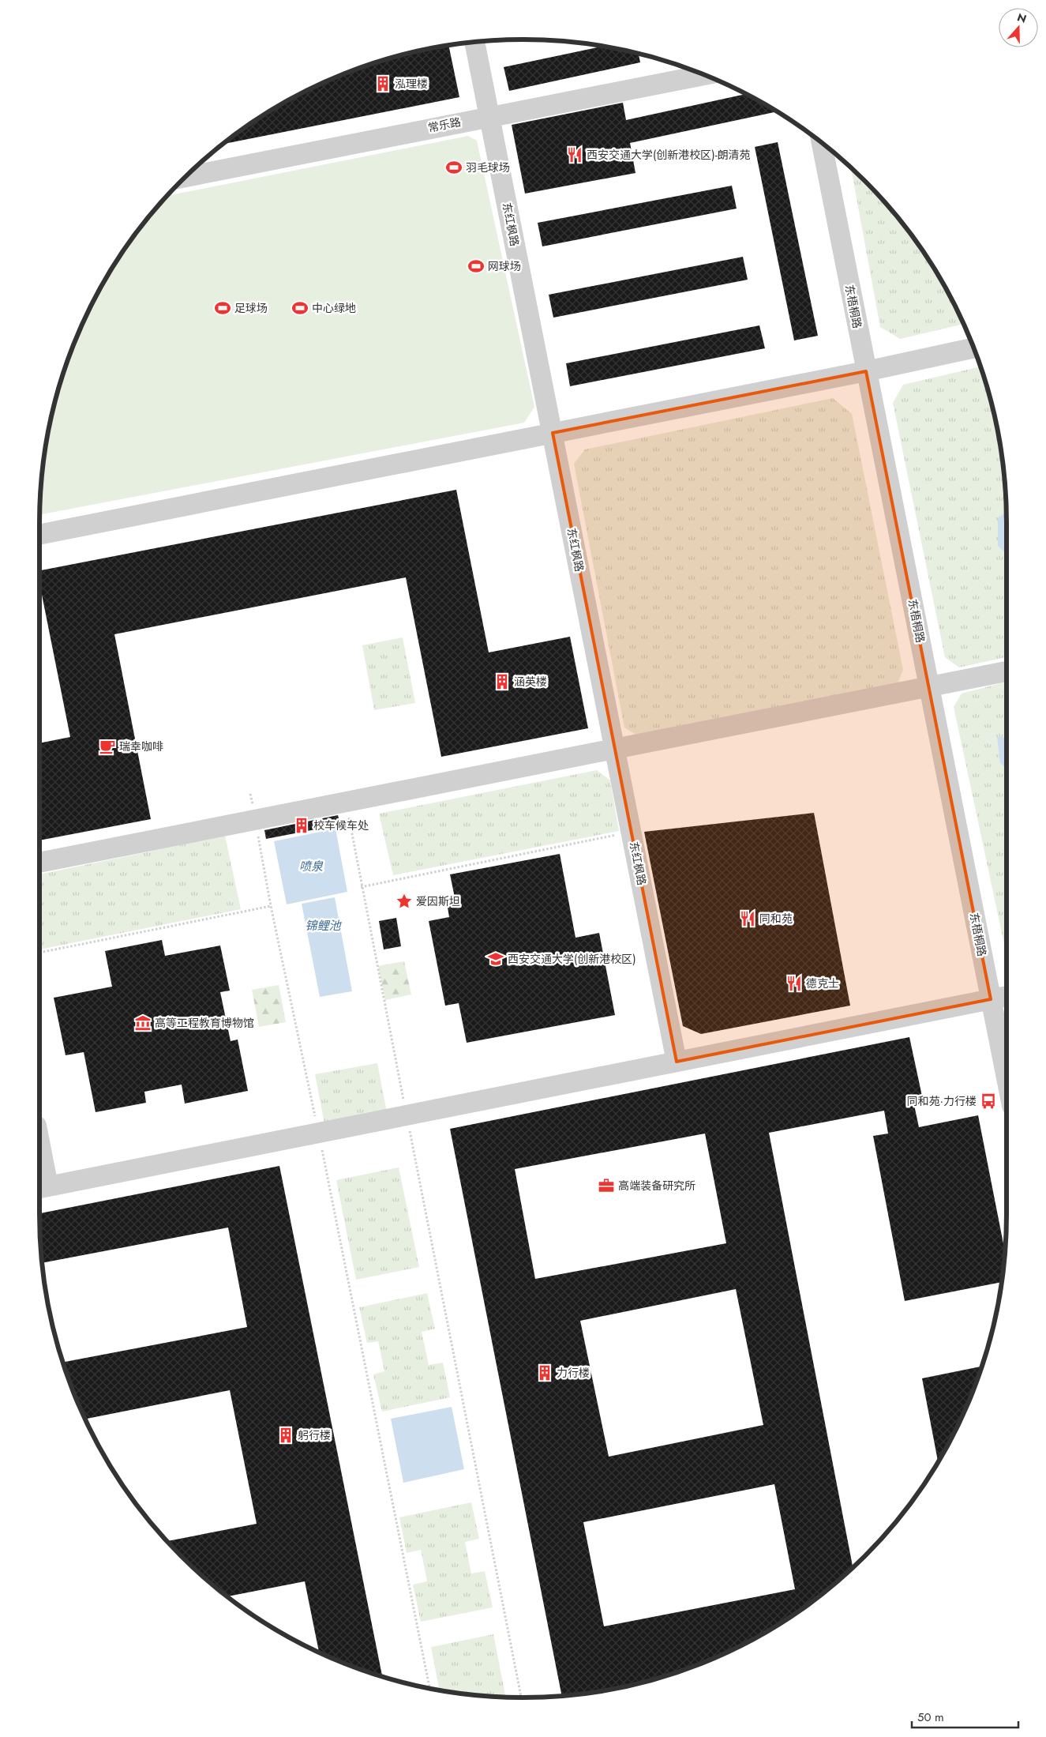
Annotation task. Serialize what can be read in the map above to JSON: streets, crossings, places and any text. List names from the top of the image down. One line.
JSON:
{"streets":{"street":["常乐路","东红枫路","东梧桐路"]},"crossings":[["常乐路","东红枫路"]],"water":["喷泉","锦鲤池"],"places":{"building":["泓理楼","涵英楼","校车候车处","力行楼","躬行楼"],"restaurant":["西安交通大学(创新港校区)-朗清苑","同和苑","德克士"],"sports":["羽毛球场","网球场","足球场","中心绿地"],"cafe":["瑞幸咖啡"],"place":["爱因斯坦"],"school or university":["西安交通大学(创新港校区)"],"museum":["高等工程教育博物馆"],"bus stop":["同和苑·力行楼"],"office":["高端装备研究所"]},"scale_bar":"50 m","north":"top"}
